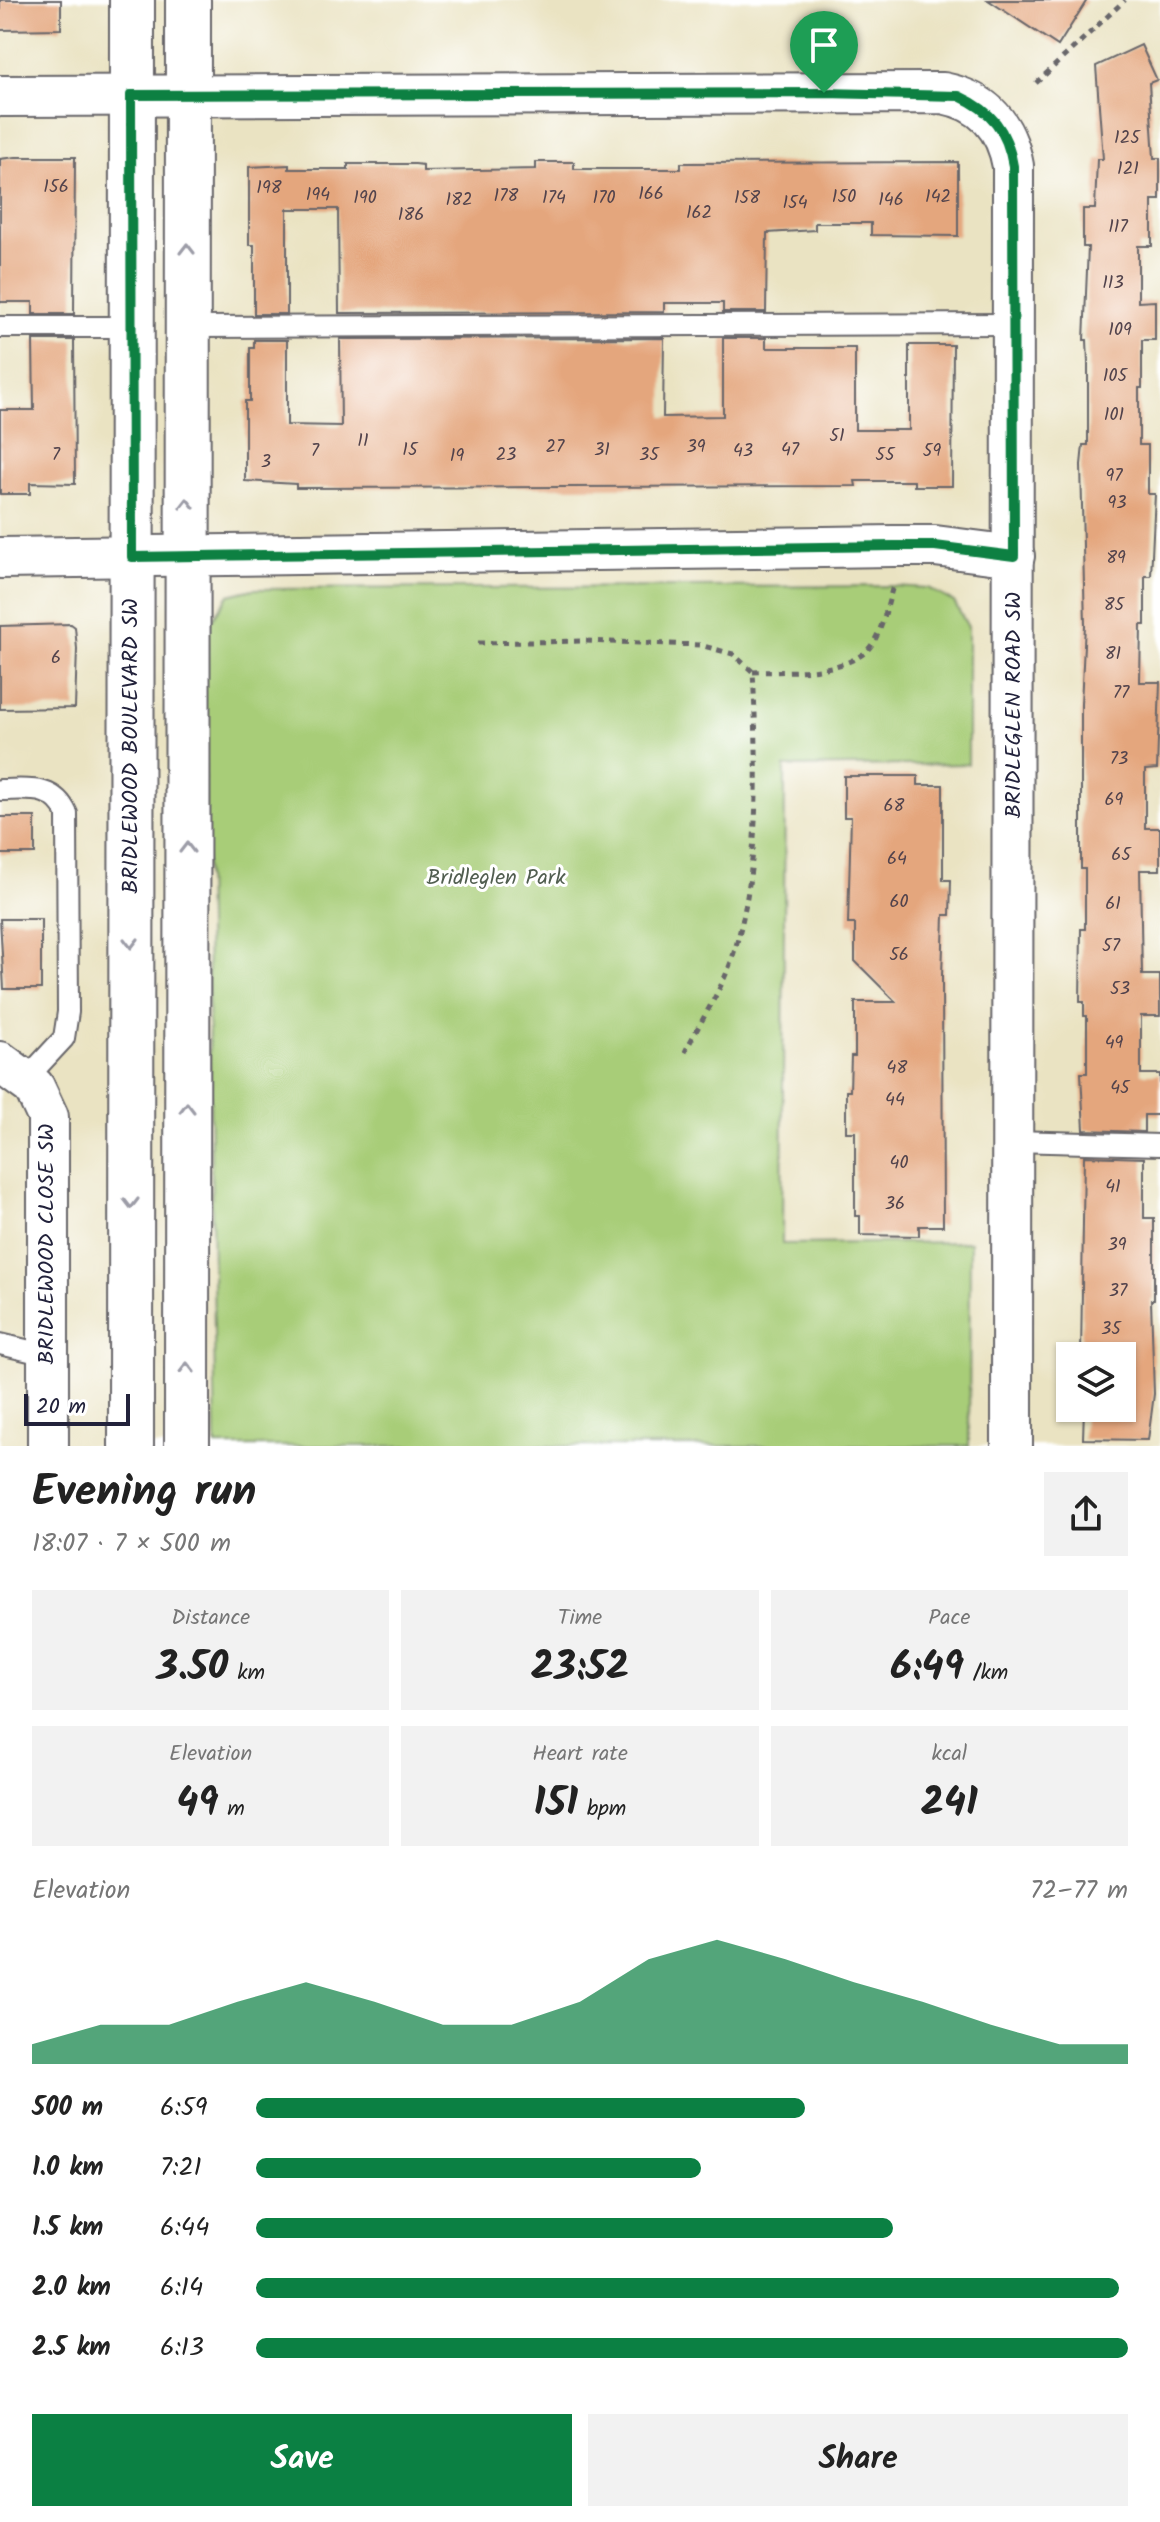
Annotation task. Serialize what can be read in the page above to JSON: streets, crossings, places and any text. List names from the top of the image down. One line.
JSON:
{"streets":{"street":["BRIDLEGLEN ROAD SW","BRIDLEWOOD BOULEVARD SW","BRIDLEWOOD CLOSE SW"]},"crossings":[["BRIDLEGLEN ROAD SW","BRIDLEWOOD BOULEVARD SW"]],"parks":["Bridleglen Park"],"house_numbers":["125","121","156","198","166","194","178","150","142","190","174","170","158","182","146","154","162","186","117","113","109","105","101","51","11","27","39","15","31","47","7","43","59","7","23","35","55","19","3","97","93","89","85","81","6","77","73","69","68","65","64","60","61","57","56","53","49","48","45","44","40","41","36","39","37","35"],"scale_bar":"20 m","page":{"scale":"20 m","heading":["Evening run","18:07 · 7 × 500 m"],"stats":[["Distance","3.50 km"],["Time","23:52"],["Pace","6:49 /km"],["Elevation","49 m"],["Heart rate","151 bpm"],["kcal","241"]],"chart":["Elevation","72–77 m"],"list":[{"name":"500 m","note":"6:59"},{"name":"1.0 km","note":"7:21"},{"name":"1.5 km","note":"6:44"},{"name":"2.0 km","note":"6:14"},{"name":"2.5 km","note":"6:13"}],"buttons":["Save","Share"]}}
